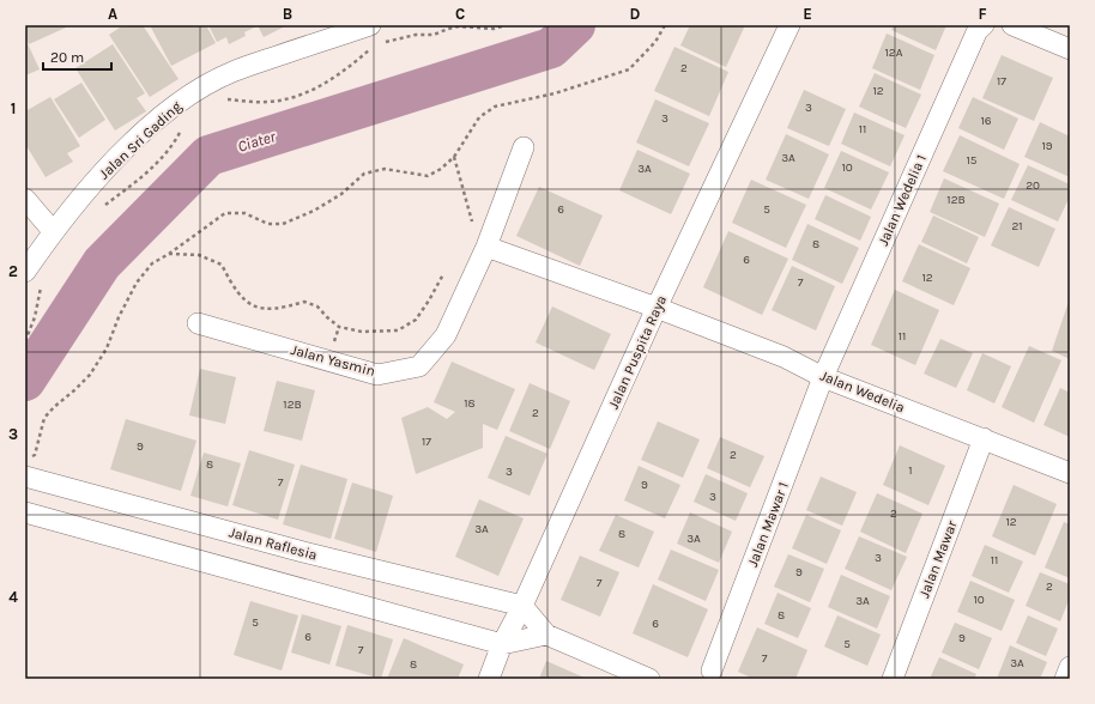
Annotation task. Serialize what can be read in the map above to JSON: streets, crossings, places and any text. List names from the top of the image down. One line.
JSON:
{"streets":{"street":["Jalan Sri Gading","Jalan Wedelia 1","Jalan Puspita Raya","Jalan Yasmin","Jalan Wedelia","Jalan Mawar 1","Jalan Raflesia","Jalan Mawar"]},"crossings":[["Jalan Wedelia 1","Jalan Wedelia"],["Jalan Wedelia 1","Jalan Mawar 1"],["Jalan Puspita Raya","Jalan Wedelia"],["Jalan Puspita Raya","Jalan Raflesia"],["Jalan Wedelia","Jalan Mawar 1"],["Jalan Wedelia","Jalan Mawar"]],"water":["Ciater"],"house_numbers":["12A","2","17","12","3","3","16","11","19","3A","15","10","3A","20","12B","6","5","21","8","6","12","7","11","18","12B","2","17","9","2","8","1","3","7","9","3","2","12","3A","8","3A","3","11","9","7","2","10","3A","8","5","6","6","9","5","7","7","3A","8"],"scale_bar":"20 m","grid":{"columns":["A","B","C","D","E","F"],"rows":["1","2","3","4"]}}
